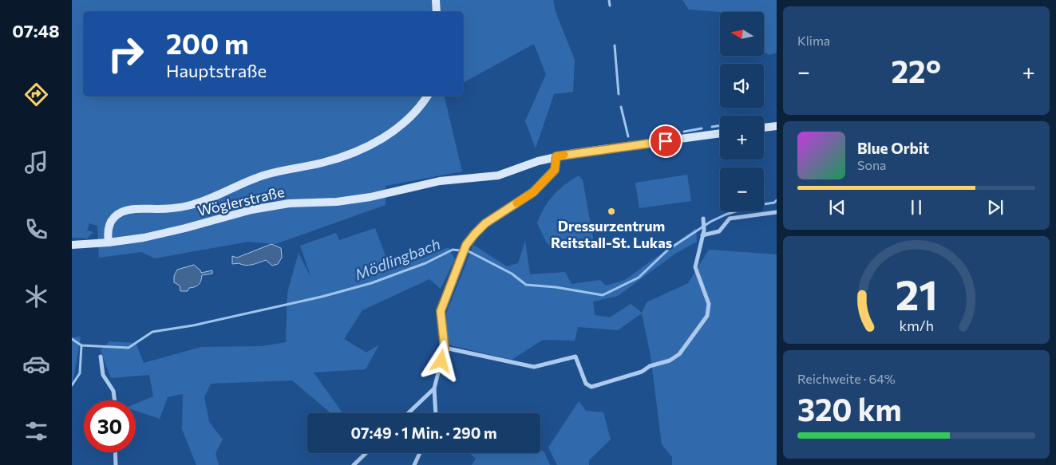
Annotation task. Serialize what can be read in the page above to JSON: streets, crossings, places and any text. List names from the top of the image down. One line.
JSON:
{"streets":{"main road":["Wöglerstraße"]},"water":["Mödlingbach"],"places":["Dressurzentrum Reitstall-St. Lukas"],"north":"left","page":{"tabs":"07:48","tile":["Klima",["Reichweite · 64%","320 km"]],"map_buttons":["+","−"],"turn":["200 m","Hauptstraße"],"heat":["−","22°","+"],"song":["Blue Orbit","Sona"],"limit":"30","trip":"07:49 · 1 Min. · 290 m","gauge":["21","km/h"]}}
